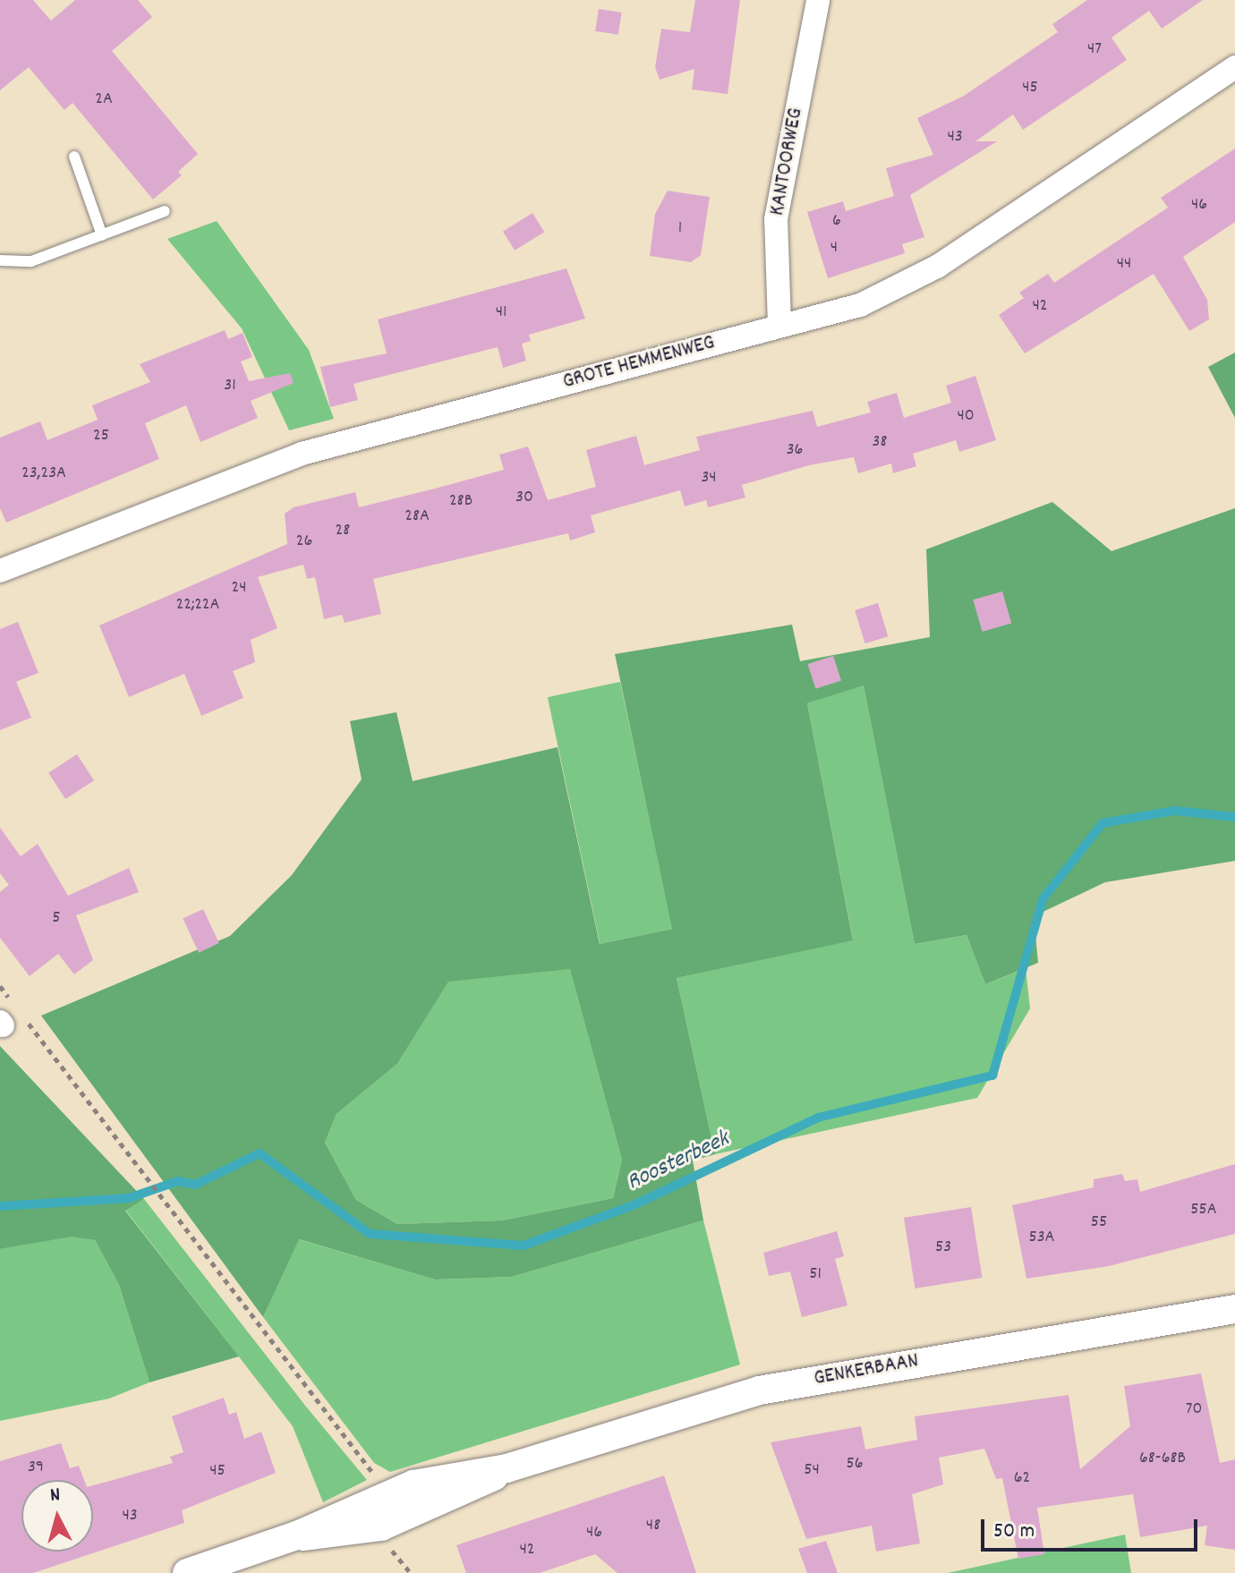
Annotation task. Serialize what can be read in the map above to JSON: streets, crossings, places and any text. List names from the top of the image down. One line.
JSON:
{"streets":{"street":["KANTOORWEG","GROTE HEMMENWEG","GENKERBAAN"]},"crossings":[["KANTOORWEG","GROTE HEMMENWEG"]],"water":["Roosterbeek"],"house_numbers":["47","45","2A","43","46","6","1","4","44","42","41","31","40","25","38","36","23,23A","34","30","28B","28A","28","26","24","22;22A","5","55A","55","53A","53","51","70","68-68B","56","39","54","45","62","43","48","46","42"],"scale_bar":"50 m","north":"top"}
